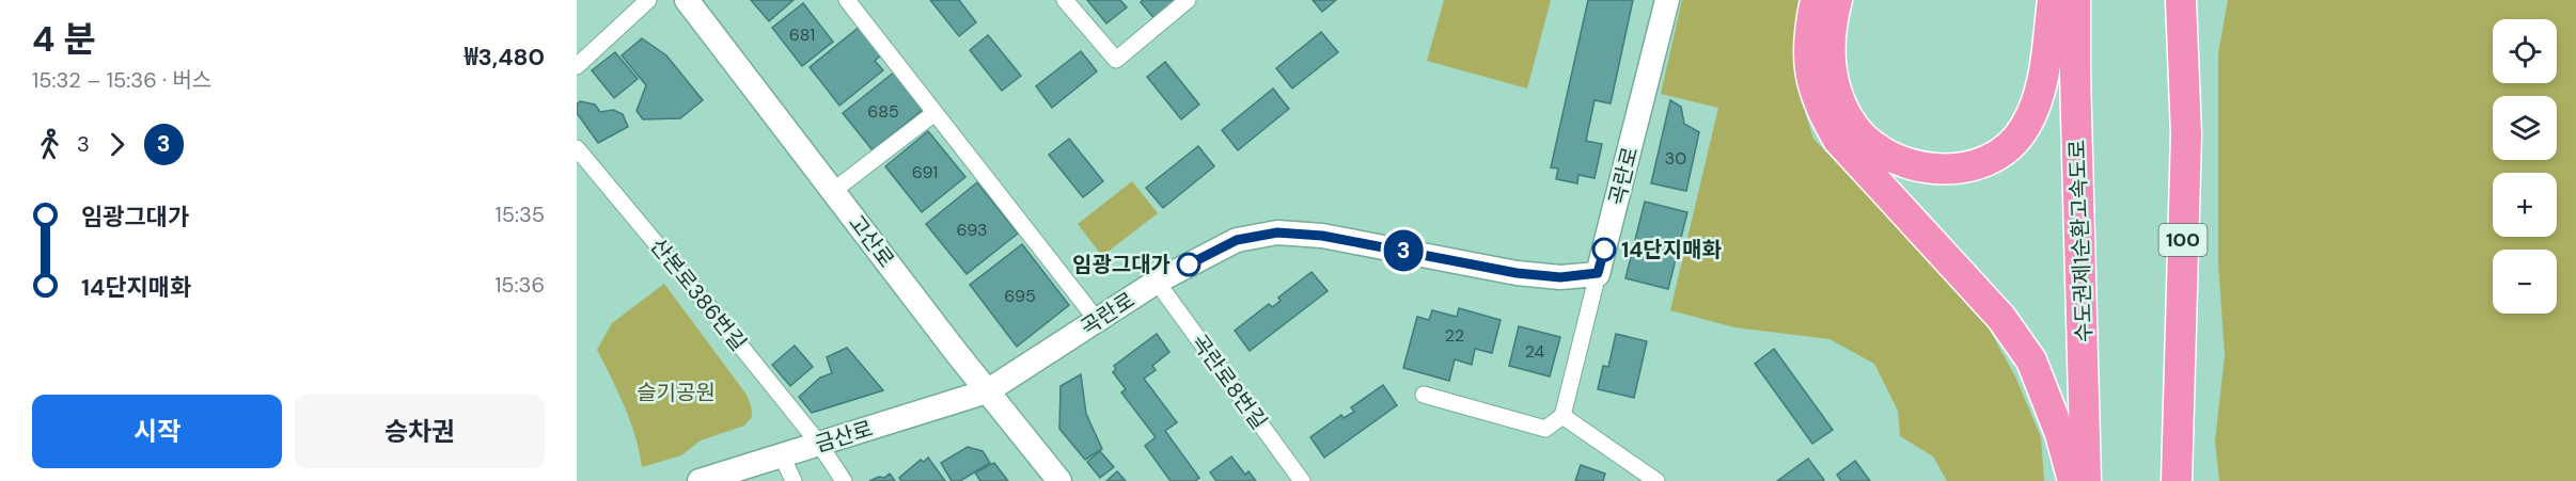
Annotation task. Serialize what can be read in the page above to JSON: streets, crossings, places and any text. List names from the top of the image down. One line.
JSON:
{"streets":{"highway":["100","수도권제1순환고속도로"],"street":["곡란로","고산로","산본로386번길","곡란로8번길","금산로"]},"crossings":[["곡란로","고산로"],["곡란로","곡란로8번길"],["곡란로","금산로"],["고산로","금산로"],["산본로386번길","금산로"]],"parks":["슬기공원"],"places":["14단지매화","임광그대가"],"lines":["bus line 3"],"house_numbers":["681","685","30","691","693","695","22","24"],"page":{"heading":["4 분","15:32 – 15:36 · 버스","₩3,480"],"on_map":"3","map_buttons":["+","−"],"legs":["3","3"],"list":[{"name":"임광그대가","value":"15:35"},{"name":"14단지매화","value":"15:36"}],"buttons":["시작","승차권"]}}
